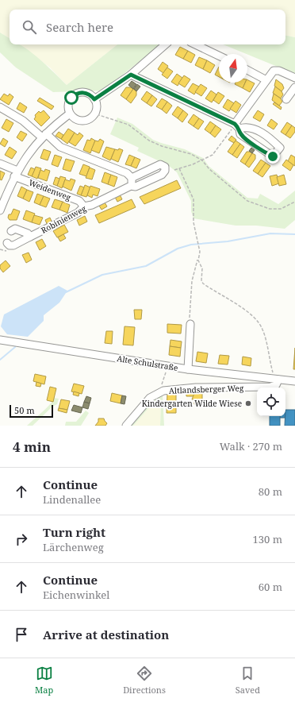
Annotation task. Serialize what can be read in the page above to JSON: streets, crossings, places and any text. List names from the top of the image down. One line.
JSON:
{"streets":{"street":["Weidenweg","Robinienweg","Alte Schulstraße","Altlandsberger Weg"]},"crossings":[["Weidenweg","Robinienweg"],["Alte Schulstraße","Altlandsberger Weg"]],"places":["Kindergarten Wilde Wiese"],"scale_bar":"50 m","north":"top","page":{"search":"Search here","scale":"50 m","heading":["4 min","Walk · 270 m"],"list":[["Continue","Lindenallee","80 m"],["Turn right","Lärchenweg","130 m"],["Continue","Eichenwinkel","60 m"],"Arrive at destination"],"nav":["Map","Directions","Saved"]}}
